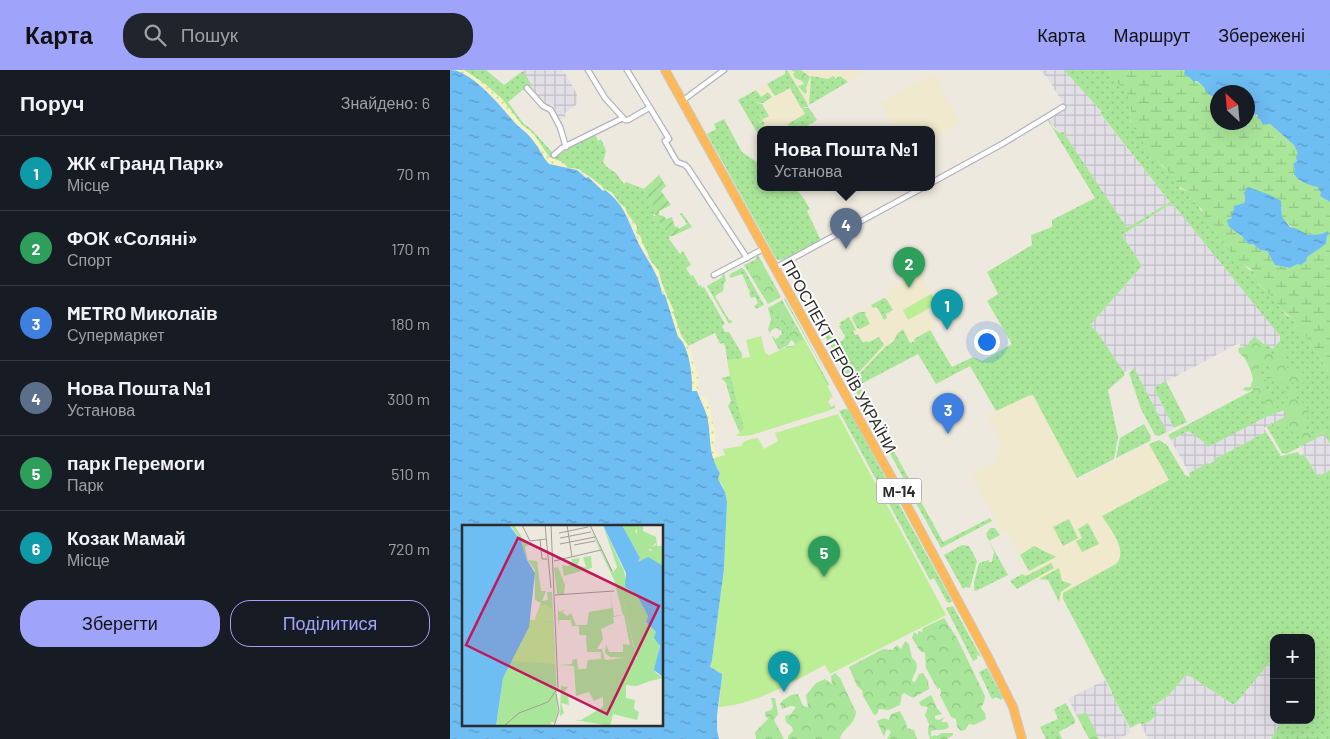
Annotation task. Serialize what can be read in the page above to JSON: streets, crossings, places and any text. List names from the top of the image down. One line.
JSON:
{"streets":{"highway":["ПРОСПЕКТ ГЕРОЇВ УКРАЇНИ","М-14"]},"north":"top left","page":{"header":"Карта","search":"Пошук","nav":["Карта","Маршрут","Збережені"],"heading":["Поруч","Знайдено: 6"],"popup":["Нова Пошта №1","Установа"],"list":[{"mark":"1","name":"ЖК «Гранд Парк»","note":"Місце","value":"70 m"},{"mark":"2","name":"ФОК «Соляні»","note":"Спорт","value":"170 m"},{"mark":"3","name":"METRO Миколаїв","note":"Супермаркет","value":"180 m"},{"mark":"4","name":"Нова Пошта №1","note":"Установа","value":"300 m"},{"mark":"5","name":"парк Перемоги","note":"Парк","value":"510 m"},{"mark":"6","name":"Козак Мамай","note":"Місце","value":"720 m"}],"pins":["4","2","1","3","5","6"],"buttons":["Зберегти","Поділитися"],"map_buttons":["+","−"]}}
